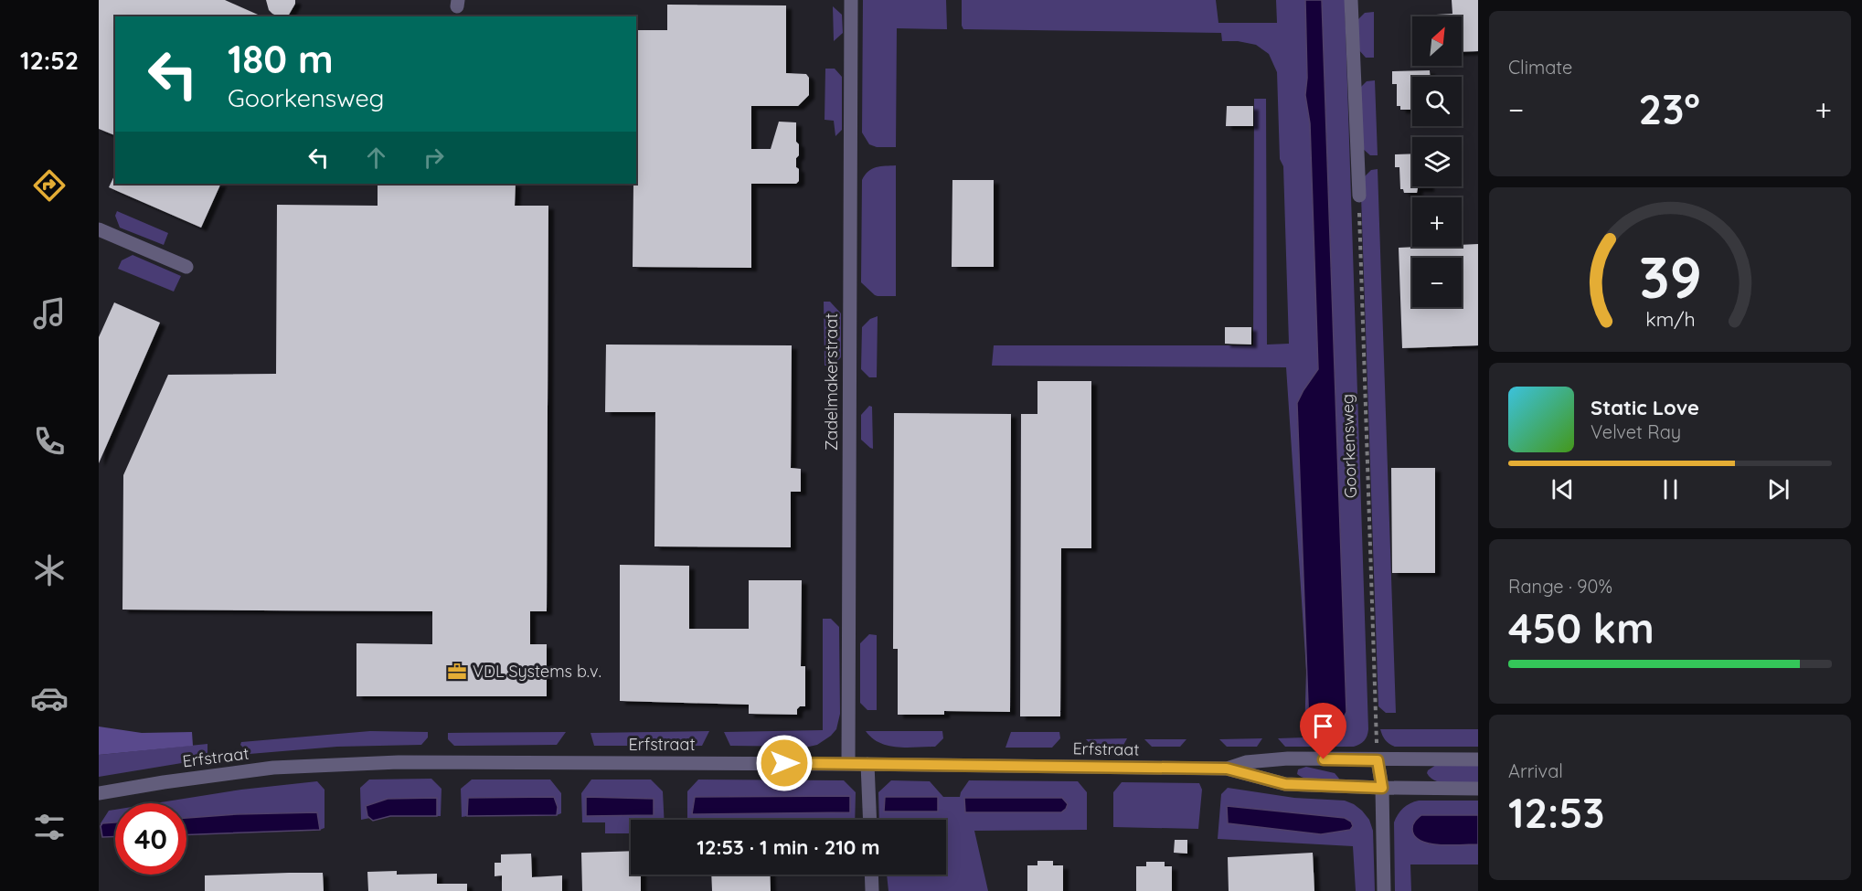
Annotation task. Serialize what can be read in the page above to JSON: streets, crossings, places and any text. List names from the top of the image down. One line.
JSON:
{"streets":{"street":["Zadelmakerstraat","Erfstraat"],"path":["Goorkensweg"]},"crossings":[["Zadelmakerstraat","Erfstraat"],["Goorkensweg","Erfstraat"]],"places":{"office":["VDL Systems b.v."]},"north":"top right","page":{"tabs":"12:52","tile":["Climate",["Range · 90%","450 km"],["Arrival","12:53"]],"map_buttons":["+","−"],"turn":["180 m","Goorkensweg"],"heat":["−","23°","+"],"song":["Static Love","Velvet Ray"],"limit":"40","trip":"12:53 · 1 min · 210 m","gauge":["39","km/h"]}}
